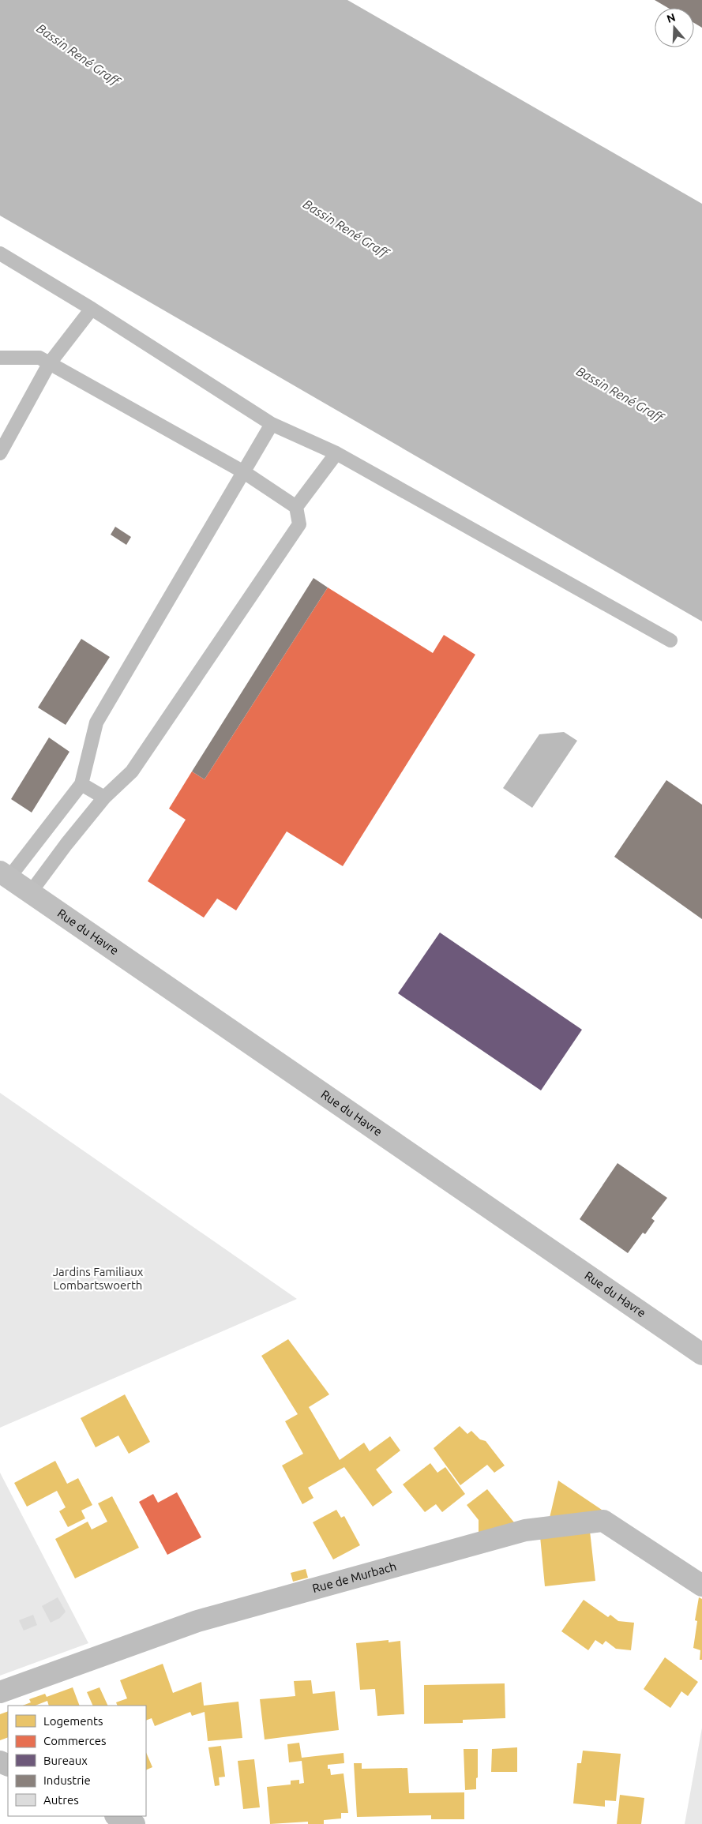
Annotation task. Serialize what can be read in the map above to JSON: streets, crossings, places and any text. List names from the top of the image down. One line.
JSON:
{"streets":{"main road":["Rue du Havre"],"street":["Rue de Murbach"]},"water":["Bassin René Graff"],"parks":["Jardins Familiaux Lombartswoerth"],"legend":["Logements","Commerces","Bureaux","Industrie","Autres"],"north":"top"}
